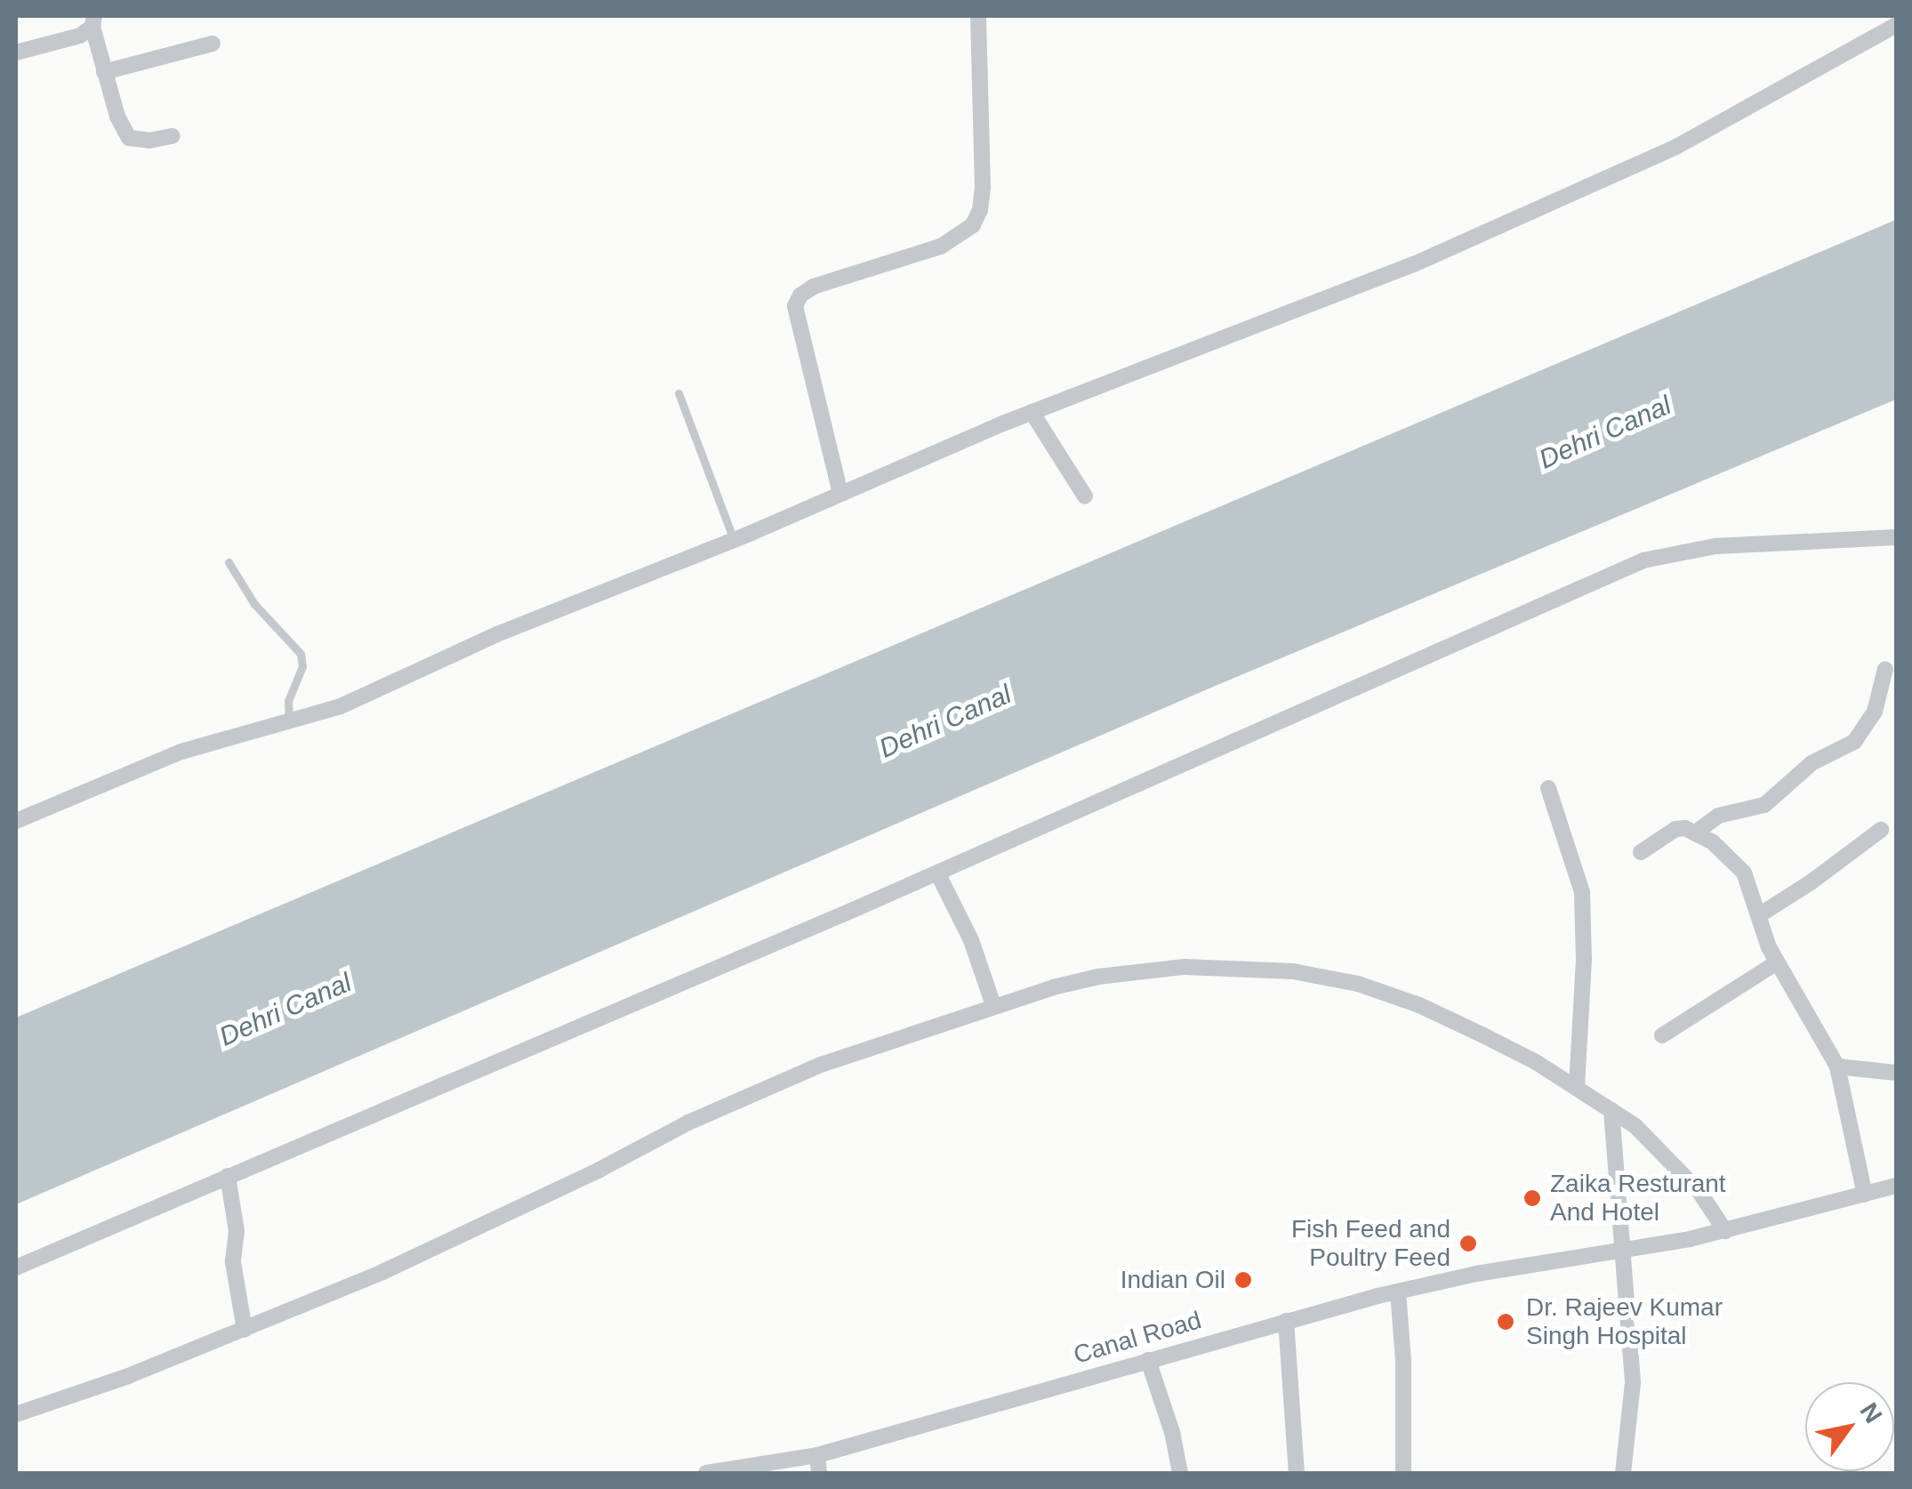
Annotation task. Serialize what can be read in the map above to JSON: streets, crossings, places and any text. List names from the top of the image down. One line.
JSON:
{"streets":{"street":["Canal Road"]},"water":["Dehri Canal"],"places":["Zaika Resturant And Hotel","Fish Feed and Poultry Feed","Indian Oil","Dr. Rajeev Kumar Singh Hospital"],"north":"top right"}
